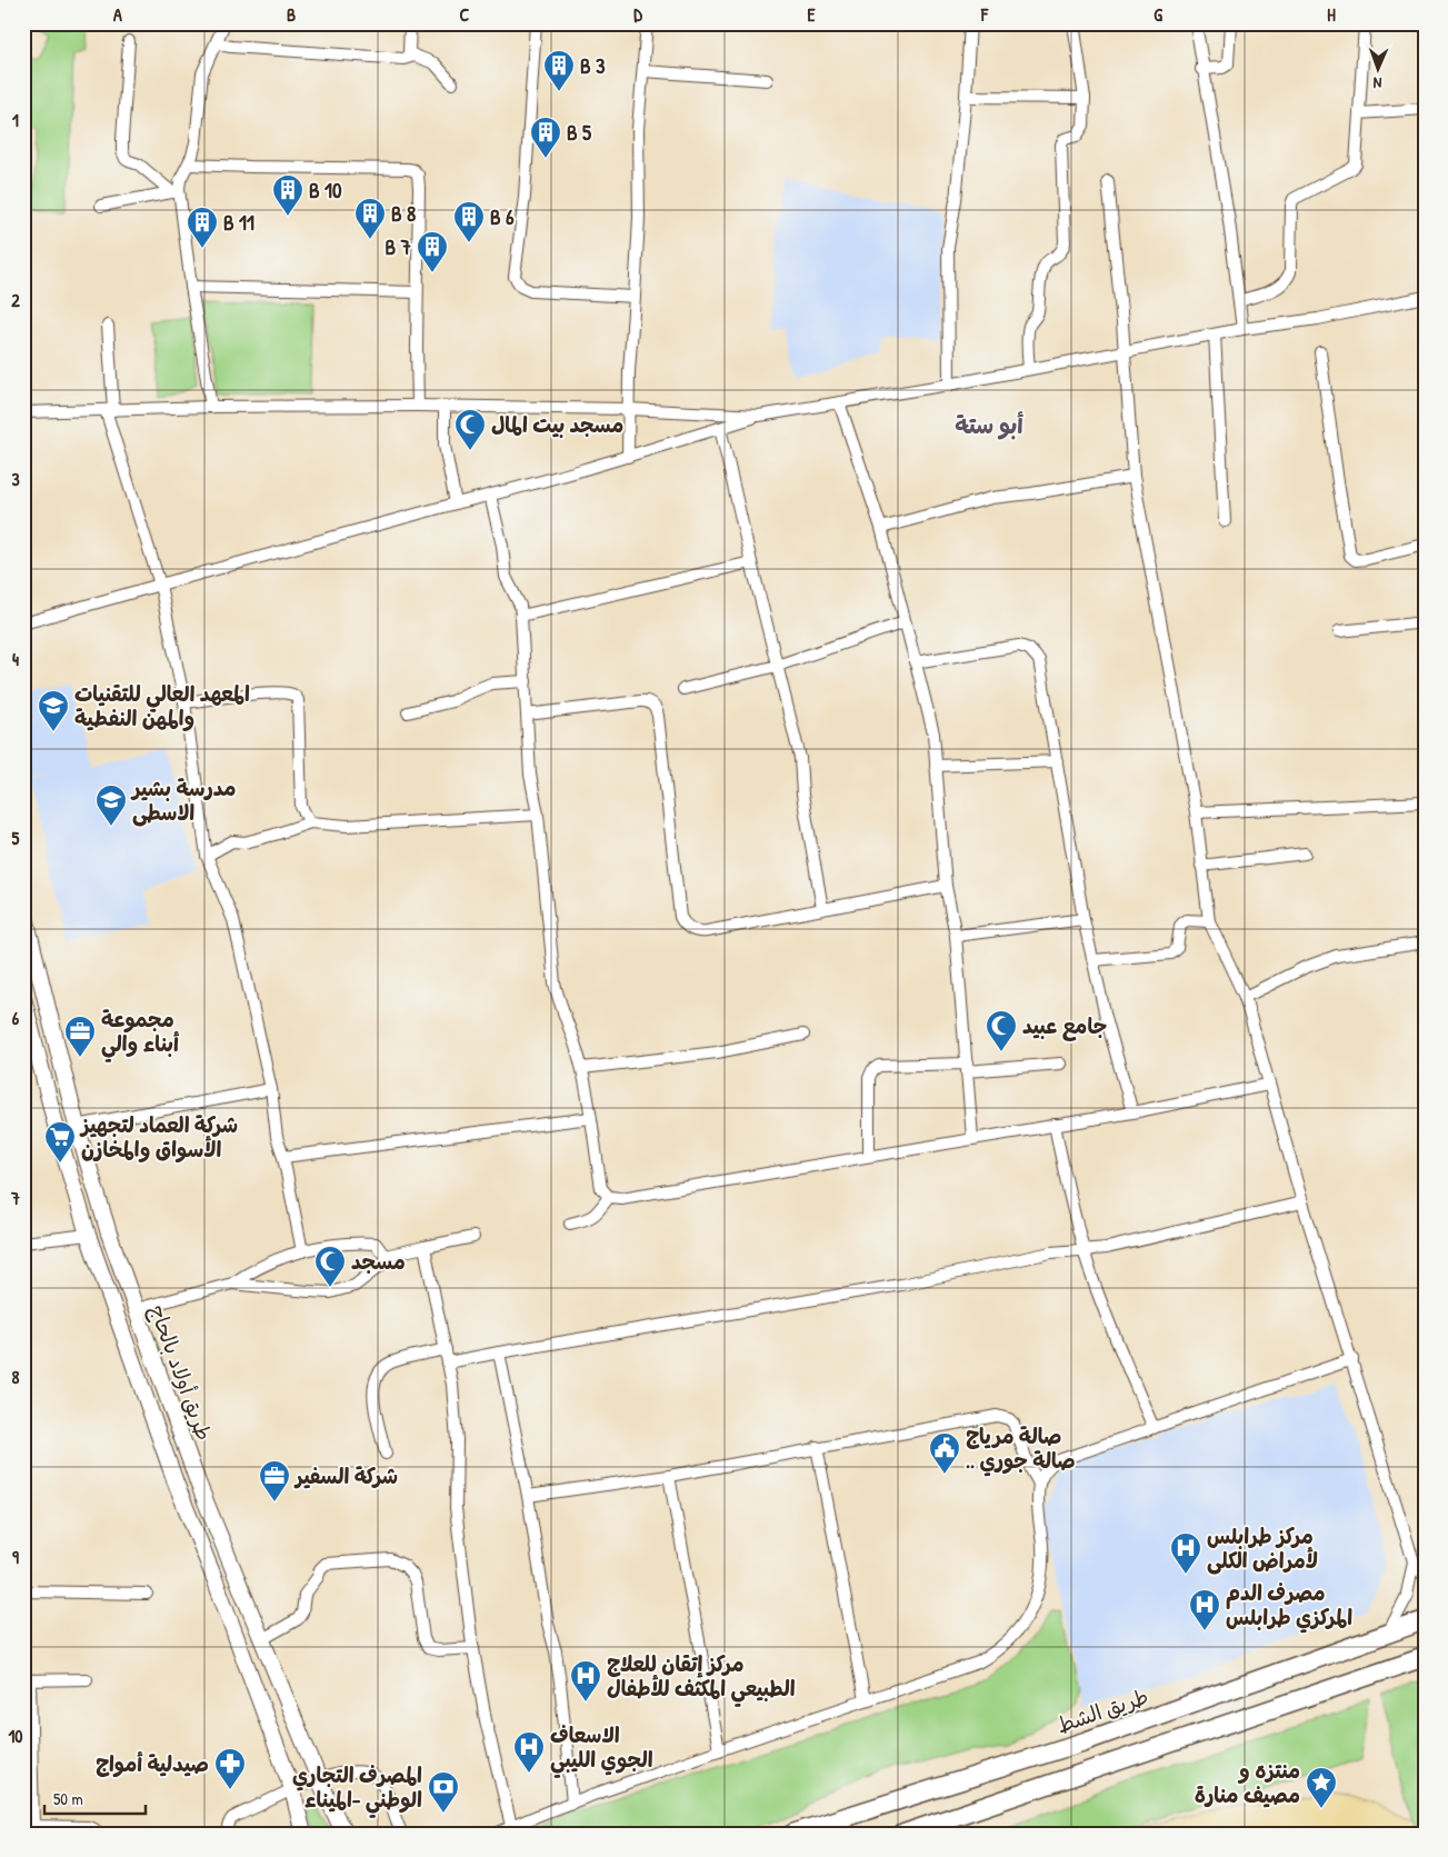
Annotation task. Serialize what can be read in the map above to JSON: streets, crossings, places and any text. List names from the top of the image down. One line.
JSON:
{"streets":{"highway":["طريق الشط"],"main road":["طريق أولاد بالحاج"]},"districts":["أبو ستة"],"places":{"building":["B 3","B 5","B 10","B 8","B 6","B 11","B 7"],"mosque":["مسجد بيت المال","جامع عبيد","مسجد"],"school or university":["المعهد العالي للتقنيات والمهن النفطية","مدرسة بشير الاسطى"],"office":["مجموعة أبناء والي","شركة السفير"],"supermarket":["شركة العماد لتجهيز الأسواق والمخازن"],"public building":["صالة مرياج .. صالة جوري"],"hospital":["مركز طرابلس لأمراض الكلى","مصرف الدم المركزي طرابلس","مركز إتقان للعلاج الطبيعي المكثف للأطفال","الاسعاف الجوي الليبي"],"pharmacy":["صيدلية أمواج"],"place":["منتزه و مصيف منارة"],"bank":["المصرف التجاري الوطني -الميناء"]},"scale_bar":"50 m","north":"bottom","grid":{"columns":["A","B","C","D","E","F","G","H"],"rows":["1","2","3","4","5","6","7","8","9","10"]}}
